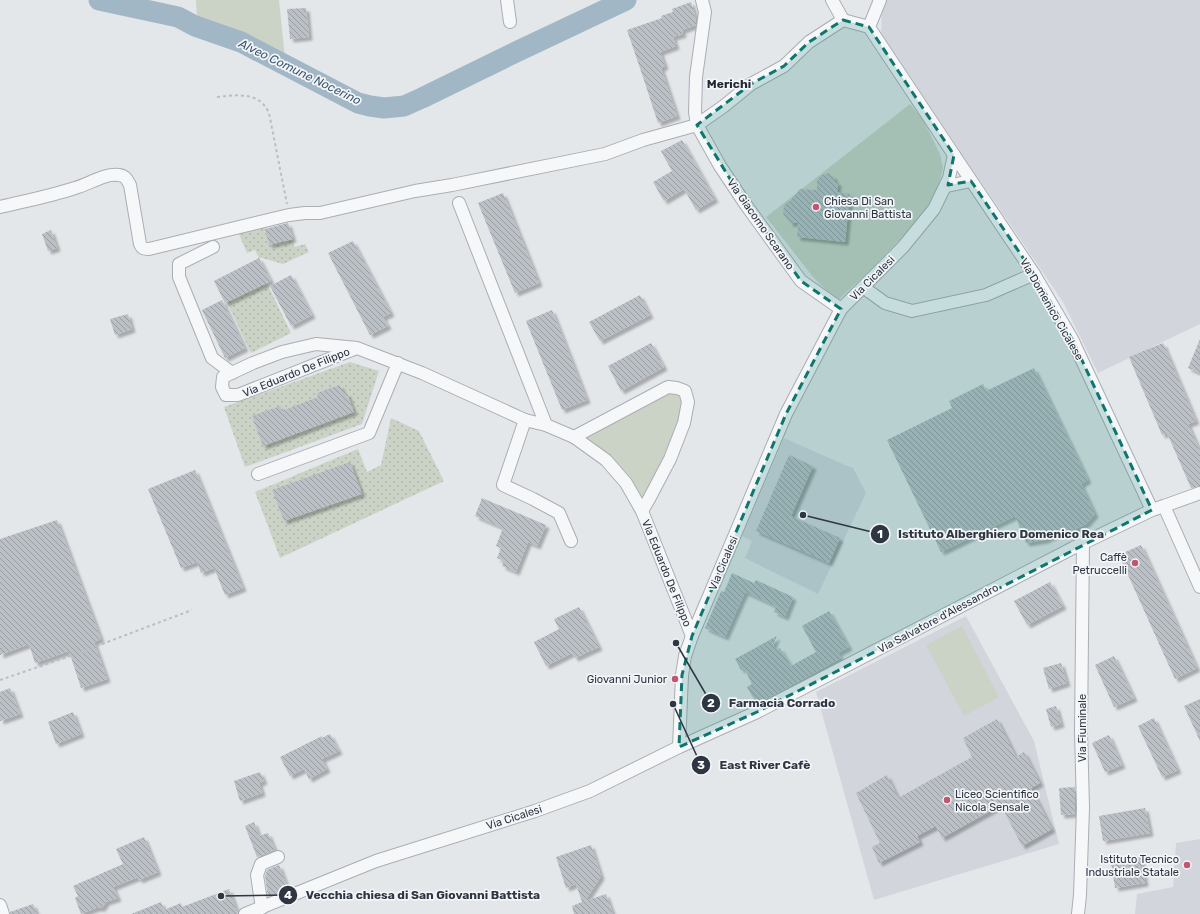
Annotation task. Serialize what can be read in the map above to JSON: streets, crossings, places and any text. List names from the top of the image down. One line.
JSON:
{"streets":{"street":["Via Giacomo Scarano","Via Cicalesi","Via Domenico Cicalese","Via Eduardo De Filippo","Via Salvatore d'Alessandro","Via Fiuminale"]},"crossings":[["Via Giacomo Scarano","Via Cicalesi"],["Via Cicalesi","Via Domenico Cicalese"],["Via Cicalesi","Via Eduardo De Filippo"],["Via Cicalesi","Via Salvatore d'Alessandro"],["Via Domenico Cicalese","Via Salvatore d'Alessandro"],["Via Salvatore d'Alessandro","Via Fiuminale"]],"districts":["Merichi"],"water":["Alveo Comune Nocerino"],"places":["Chiesa Di San Giovanni Battista","Istituto Alberghiero Domenico Rea","Caffè Petruccelli","Farmacia Corrado","Giovanni Junior","East River Cafè","Liceo Scientifico Nicola Sensale","Istituto Tecnico Industriale Statale","Vecchia chiesa di San Giovanni Battista"]}
